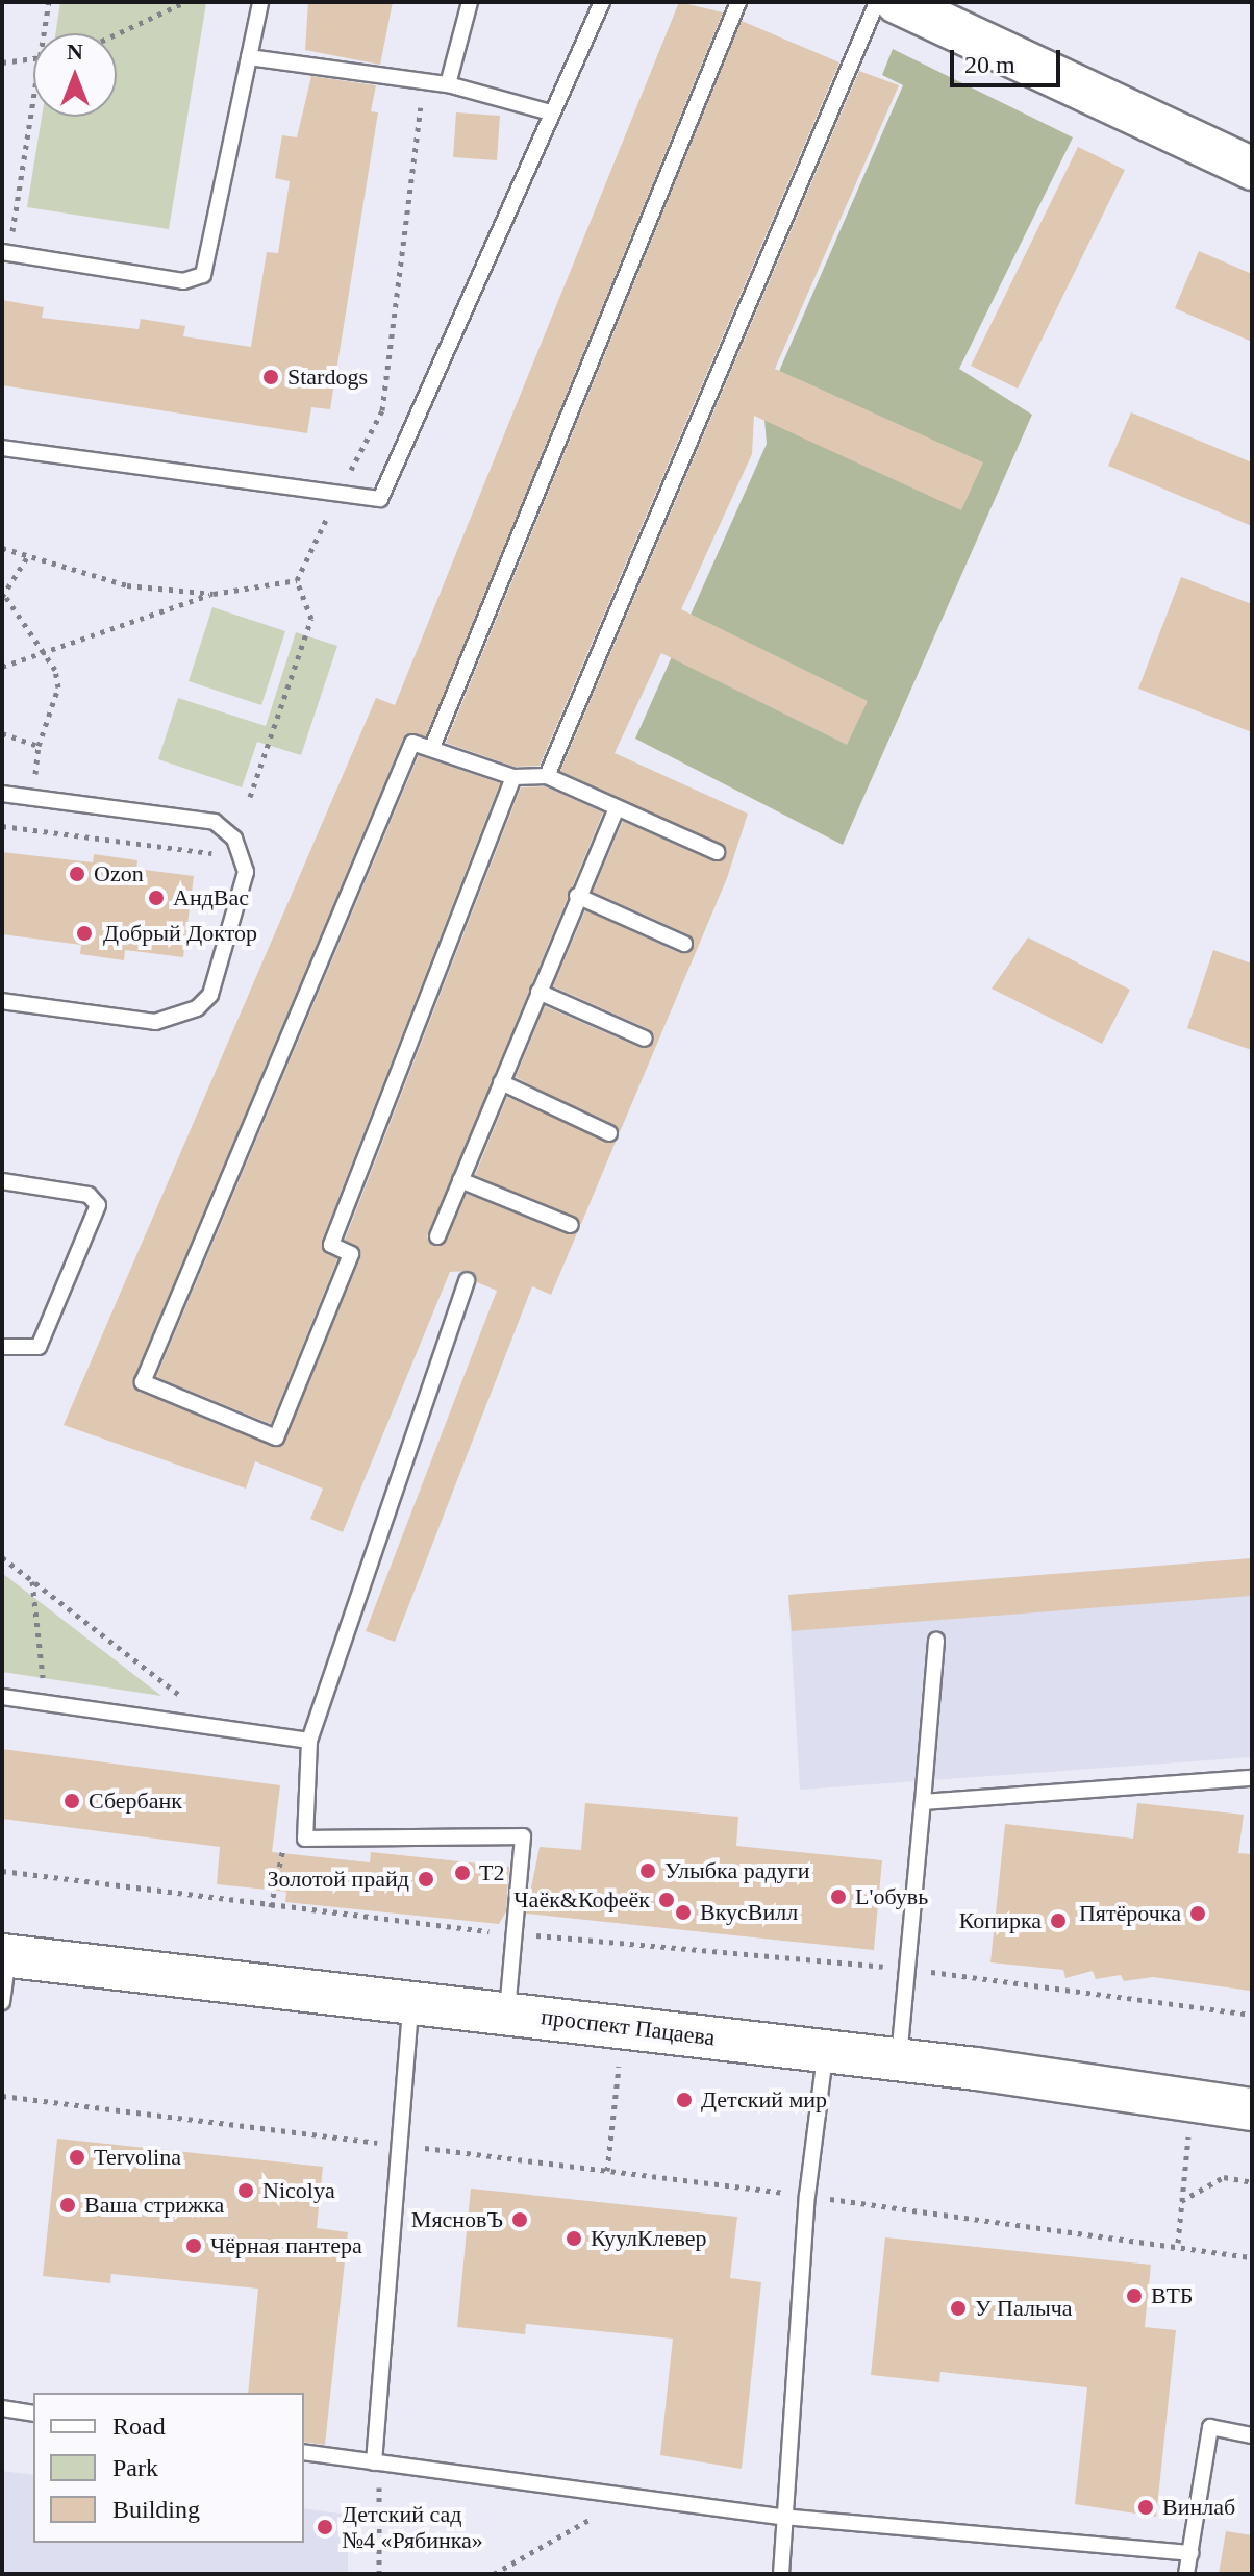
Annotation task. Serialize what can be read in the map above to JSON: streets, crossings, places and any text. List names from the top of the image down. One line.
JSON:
{"streets":{"main road":["проспект Пацаева"]},"places":["Stardogs","Ozon","АндВас","Добрый Доктор","Сбербанк","Улыбка радуги","T2","Золотой прайд","L'обувь","Чаёк&Кофеёк","ВкусВилл","Пятёрочка","Копирка","Детский мир","Tervolina","Nicolya","Ваша стрижка","МясновЪ","КуулКлевер","Чёрная пантера","ВТБ","У Палыча","Винлаб","Детский сад №4 «Рябинка»"],"legend":["Road","Park","Building"],"scale_bar":"20 m","north":"top"}
